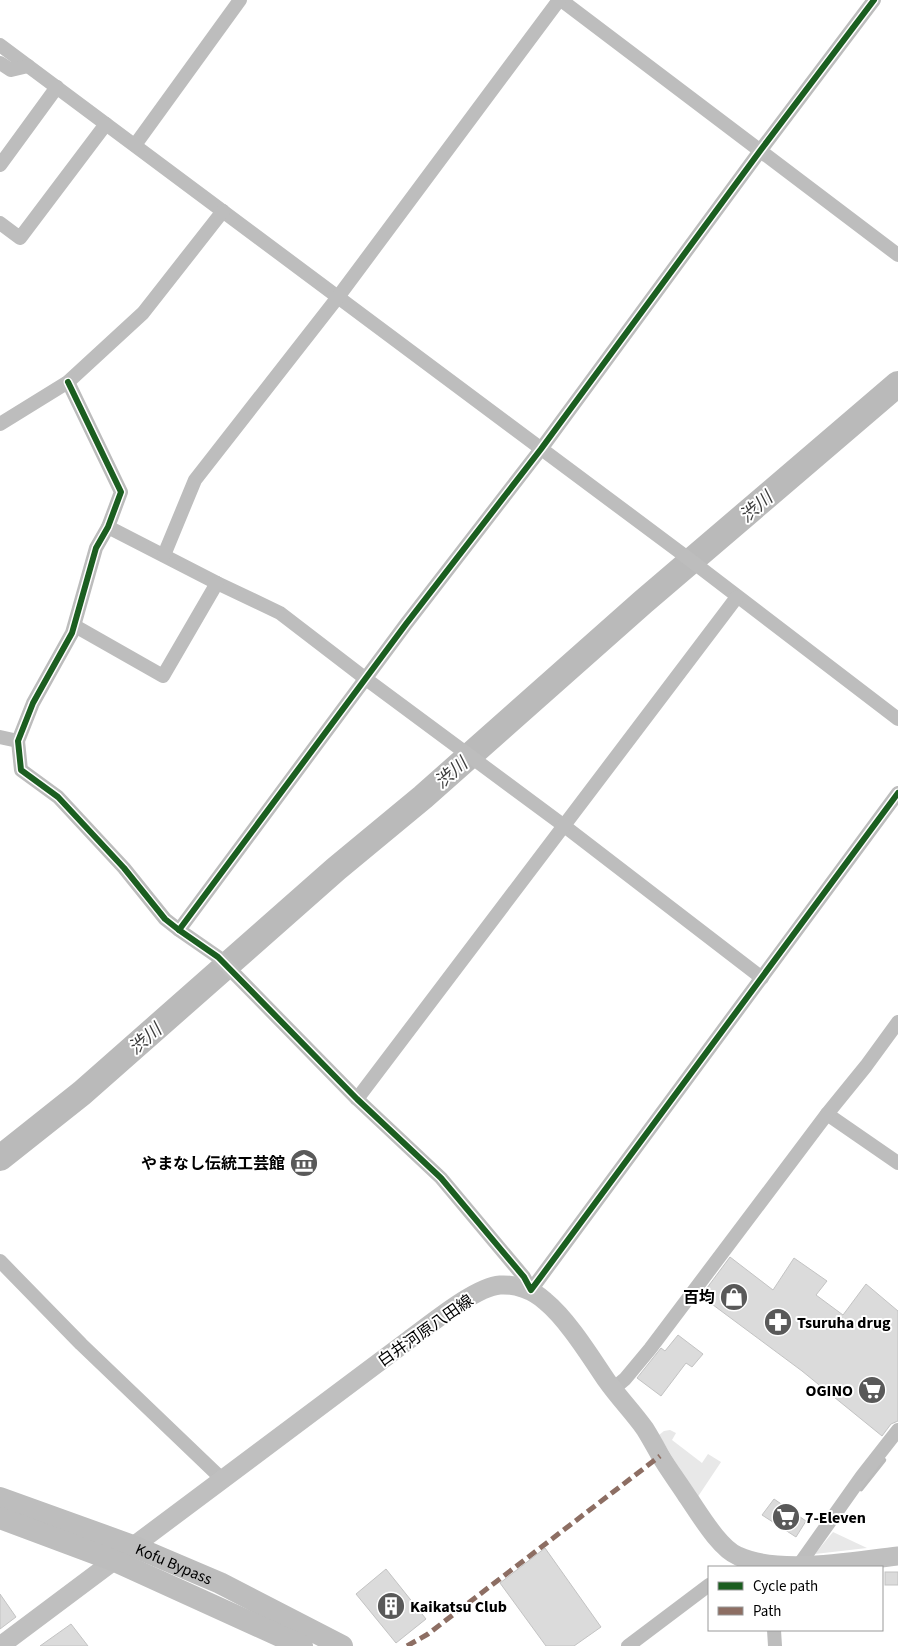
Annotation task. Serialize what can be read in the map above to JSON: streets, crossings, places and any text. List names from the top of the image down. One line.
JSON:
{"streets":{"highway":["Kofu Bypass"],"main road":["白井河原八田線"]},"crossings":[["白井河原八田線","Kofu Bypass"]],"water":["渋川"],"places":{"museum":["やまなし伝統工芸館"],"shop":["百均"],"pharmacy":["Tsuruha drug"],"supermarket":["OGINO","7-Eleven"],"building":["Kaikatsu Club"]},"legend":["Cycle path","Path"]}
